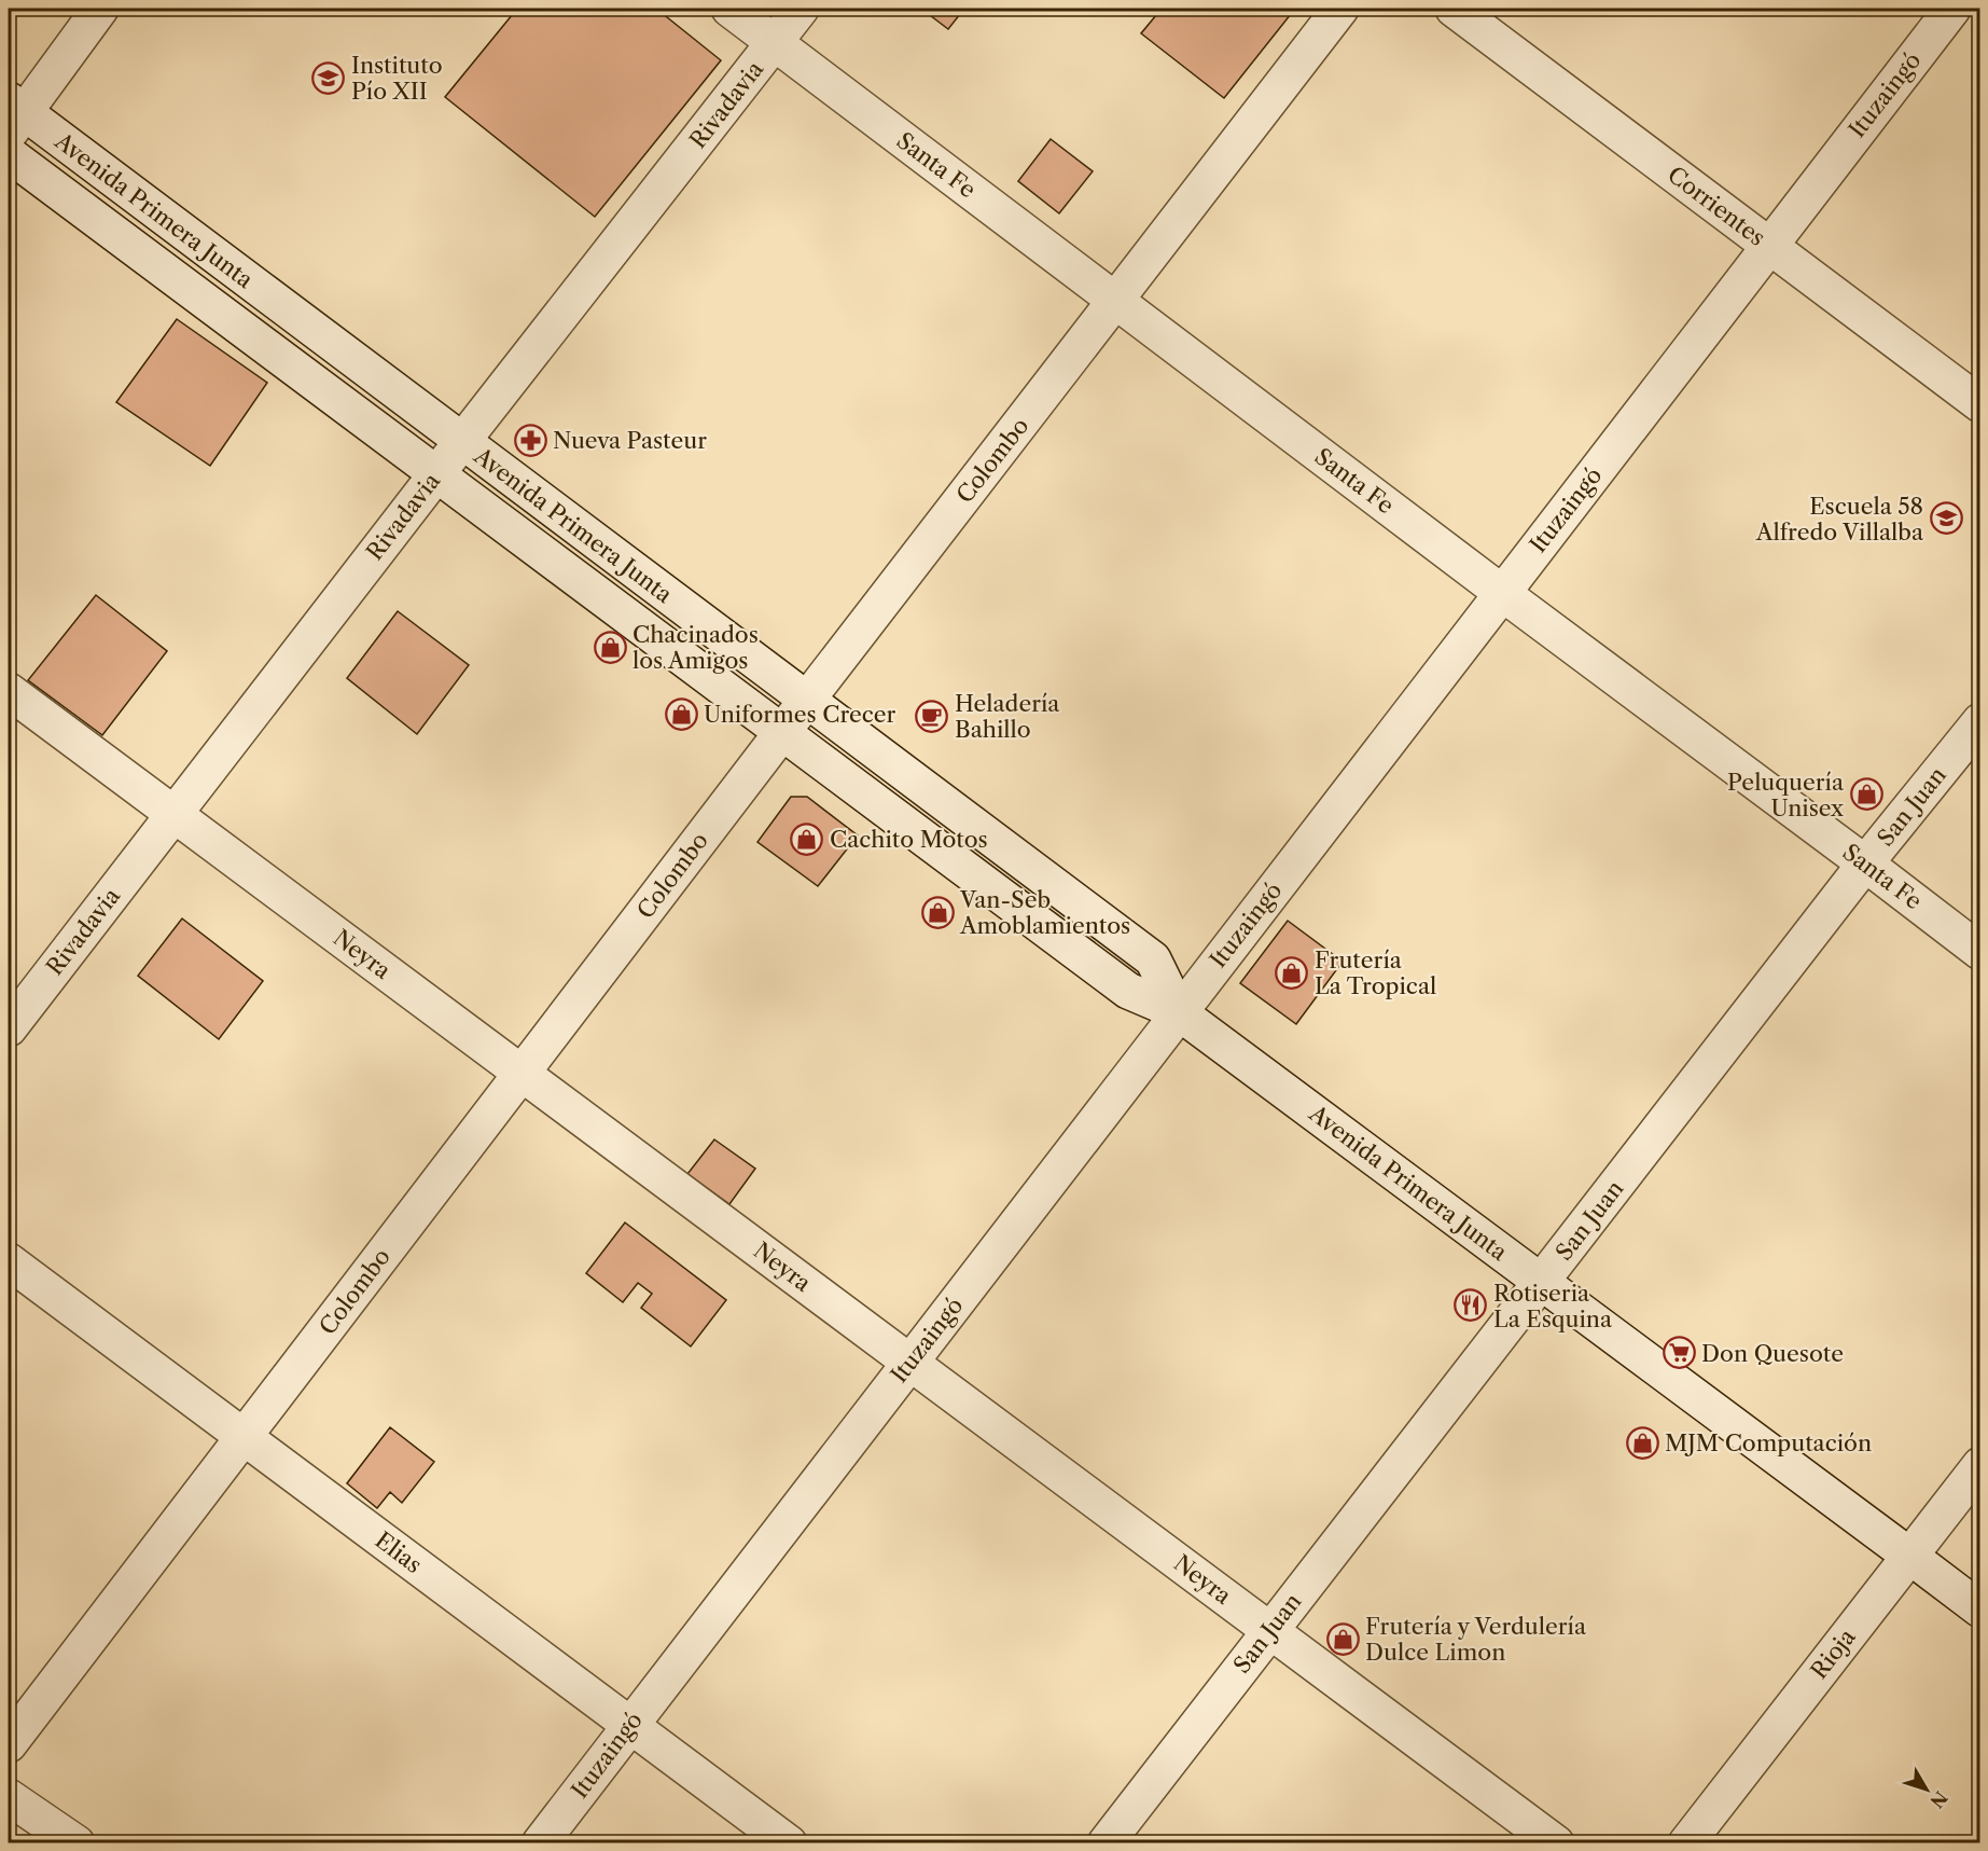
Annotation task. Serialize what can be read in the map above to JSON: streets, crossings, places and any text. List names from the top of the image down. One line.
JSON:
{"streets":{"street":["Ituzaingó","Rivadavia","Santa Fe","Corrientes","Avenida Primera Junta","Colombo","San Juan","Neyra","Elias","Rioja"]},"crossings":[["Ituzaingó","Santa Fe"],["Ituzaingó","Corrientes"],["Ituzaingó","Avenida Primera Junta"],["Ituzaingó","Neyra"],["Ituzaingó","Elias"],["Rivadavia","Santa Fe"],["Rivadavia","Avenida Primera Junta"],["Rivadavia","Neyra"],["Santa Fe","Colombo"],["Santa Fe","San Juan"],["Avenida Primera Junta","Colombo"],["Avenida Primera Junta","San Juan"],["Avenida Primera Junta","Rioja"],["Colombo","Neyra"],["Colombo","Elias"],["San Juan","Neyra"]],"places":{"school or university":["Instituto Pío XII","Escuela 58 Alfredo Villalba"],"pharmacy":["Nueva Pasteur"],"shop":["Chacinados los Amigos","Uniformes Crecer","Peluquería Unisex","Cachito Motos","Van-Seb Amoblamientos","Frutería La Tropical","MJM Computación","Frutería y Verdulería Dulce Limon"],"cafe":["Heladería Bahillo"],"restaurant":["Rotiseria La Esquina"],"supermarket":["Don Quesote"]},"north":"bottom right"}
